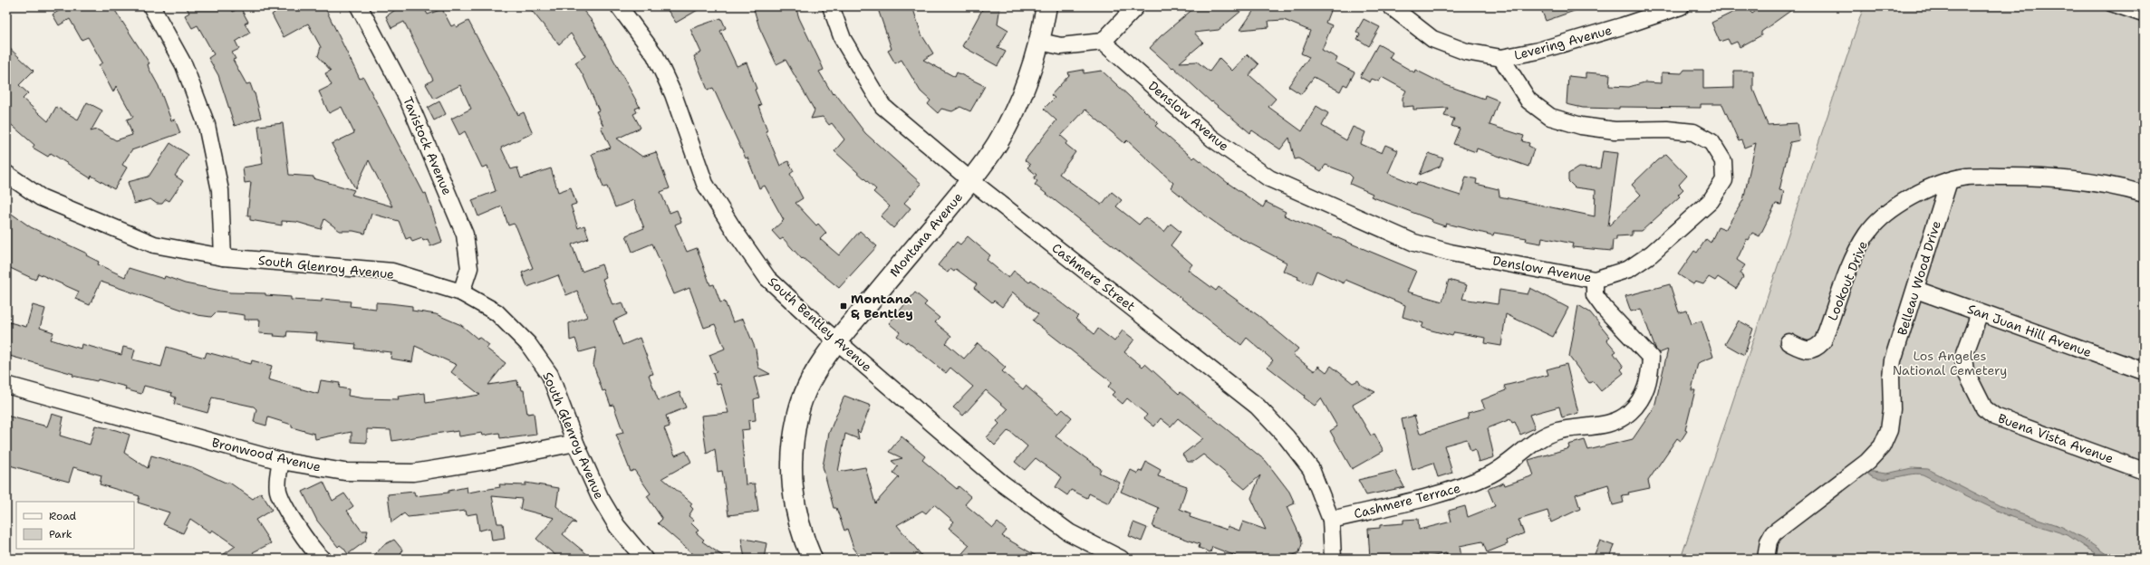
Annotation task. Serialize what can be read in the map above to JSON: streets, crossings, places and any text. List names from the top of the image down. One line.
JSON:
{"streets":{"street":["Levering Avenue","Denslow Avenue","Tavistock Avenue","Montana Avenue","South Glenroy Avenue","Cashmere Street","Belleau Wood Drive","Lookout Drive","South Bentley Avenue","San Juan Hill Avenue","Buena Vista Avenue","Bronwood Avenue","Cashmere Terrace"]},"crossings":[["Levering Avenue","Denslow Avenue"],["Denslow Avenue","Cashmere Terrace"],["Tavistock Avenue","South Glenroy Avenue"],["Montana Avenue","Cashmere Street"],["Montana Avenue","South Bentley Avenue"],["South Glenroy Avenue","Bronwood Avenue"],["Cashmere Street","Cashmere Terrace"],["Belleau Wood Drive","Lookout Drive"],["Belleau Wood Drive","San Juan Hill Avenue"],["San Juan Hill Avenue","Buena Vista Avenue"]],"parks":["Los Angeles National Cemetery"],"places":{"transit":["Montana & Bentley"]},"legend":["Road","Park"]}
